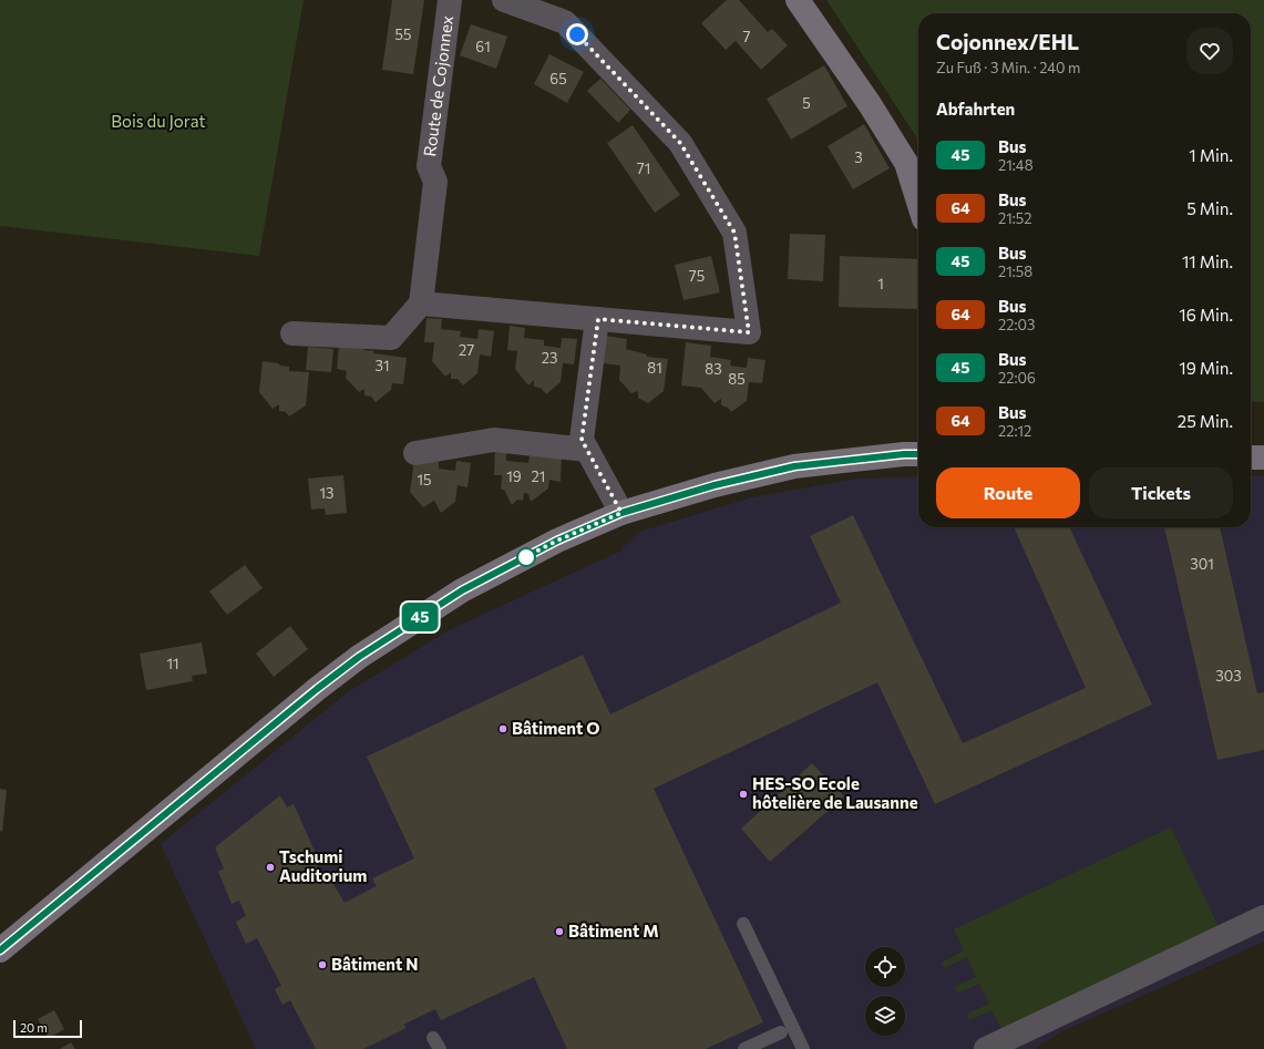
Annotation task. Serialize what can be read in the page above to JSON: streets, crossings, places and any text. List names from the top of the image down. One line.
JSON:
{"streets":{"street":["Route de Cojonnex"]},"parks":["Bois du Jorat"],"places":["Bâtiment O","HES-SO Ecole hôtelière de Lausanne","Tschumi Auditorium","Bâtiment M","Bâtiment N"],"lines":["bus line 45"],"house_numbers":["55","7","61","65","5","3","71","75","1","27","23","31","81","83","85","19","21","15","13","301","11","303"],"scale_bar":"20 m","page":{"on_map":"45","heading":[["Cojonnex/EHL","Zu Fuß · 3 Min. · 240 m"],"Abfahrten"],"list":[{"mark":"45","name":"Bus","note":"21:48","value":"1 Min."},{"mark":"64","name":"Bus","note":"21:52","value":"5 Min."},{"mark":"45","name":"Bus","note":"21:58","value":"11 Min."},{"mark":"64","name":"Bus","note":"22:03","value":"16 Min."},{"mark":"45","name":"Bus","note":"22:06","value":"19 Min."},{"mark":"64","name":"Bus","note":"22:12","value":"25 Min."}],"buttons":["Route","Tickets"],"scale":"20 m"}}
